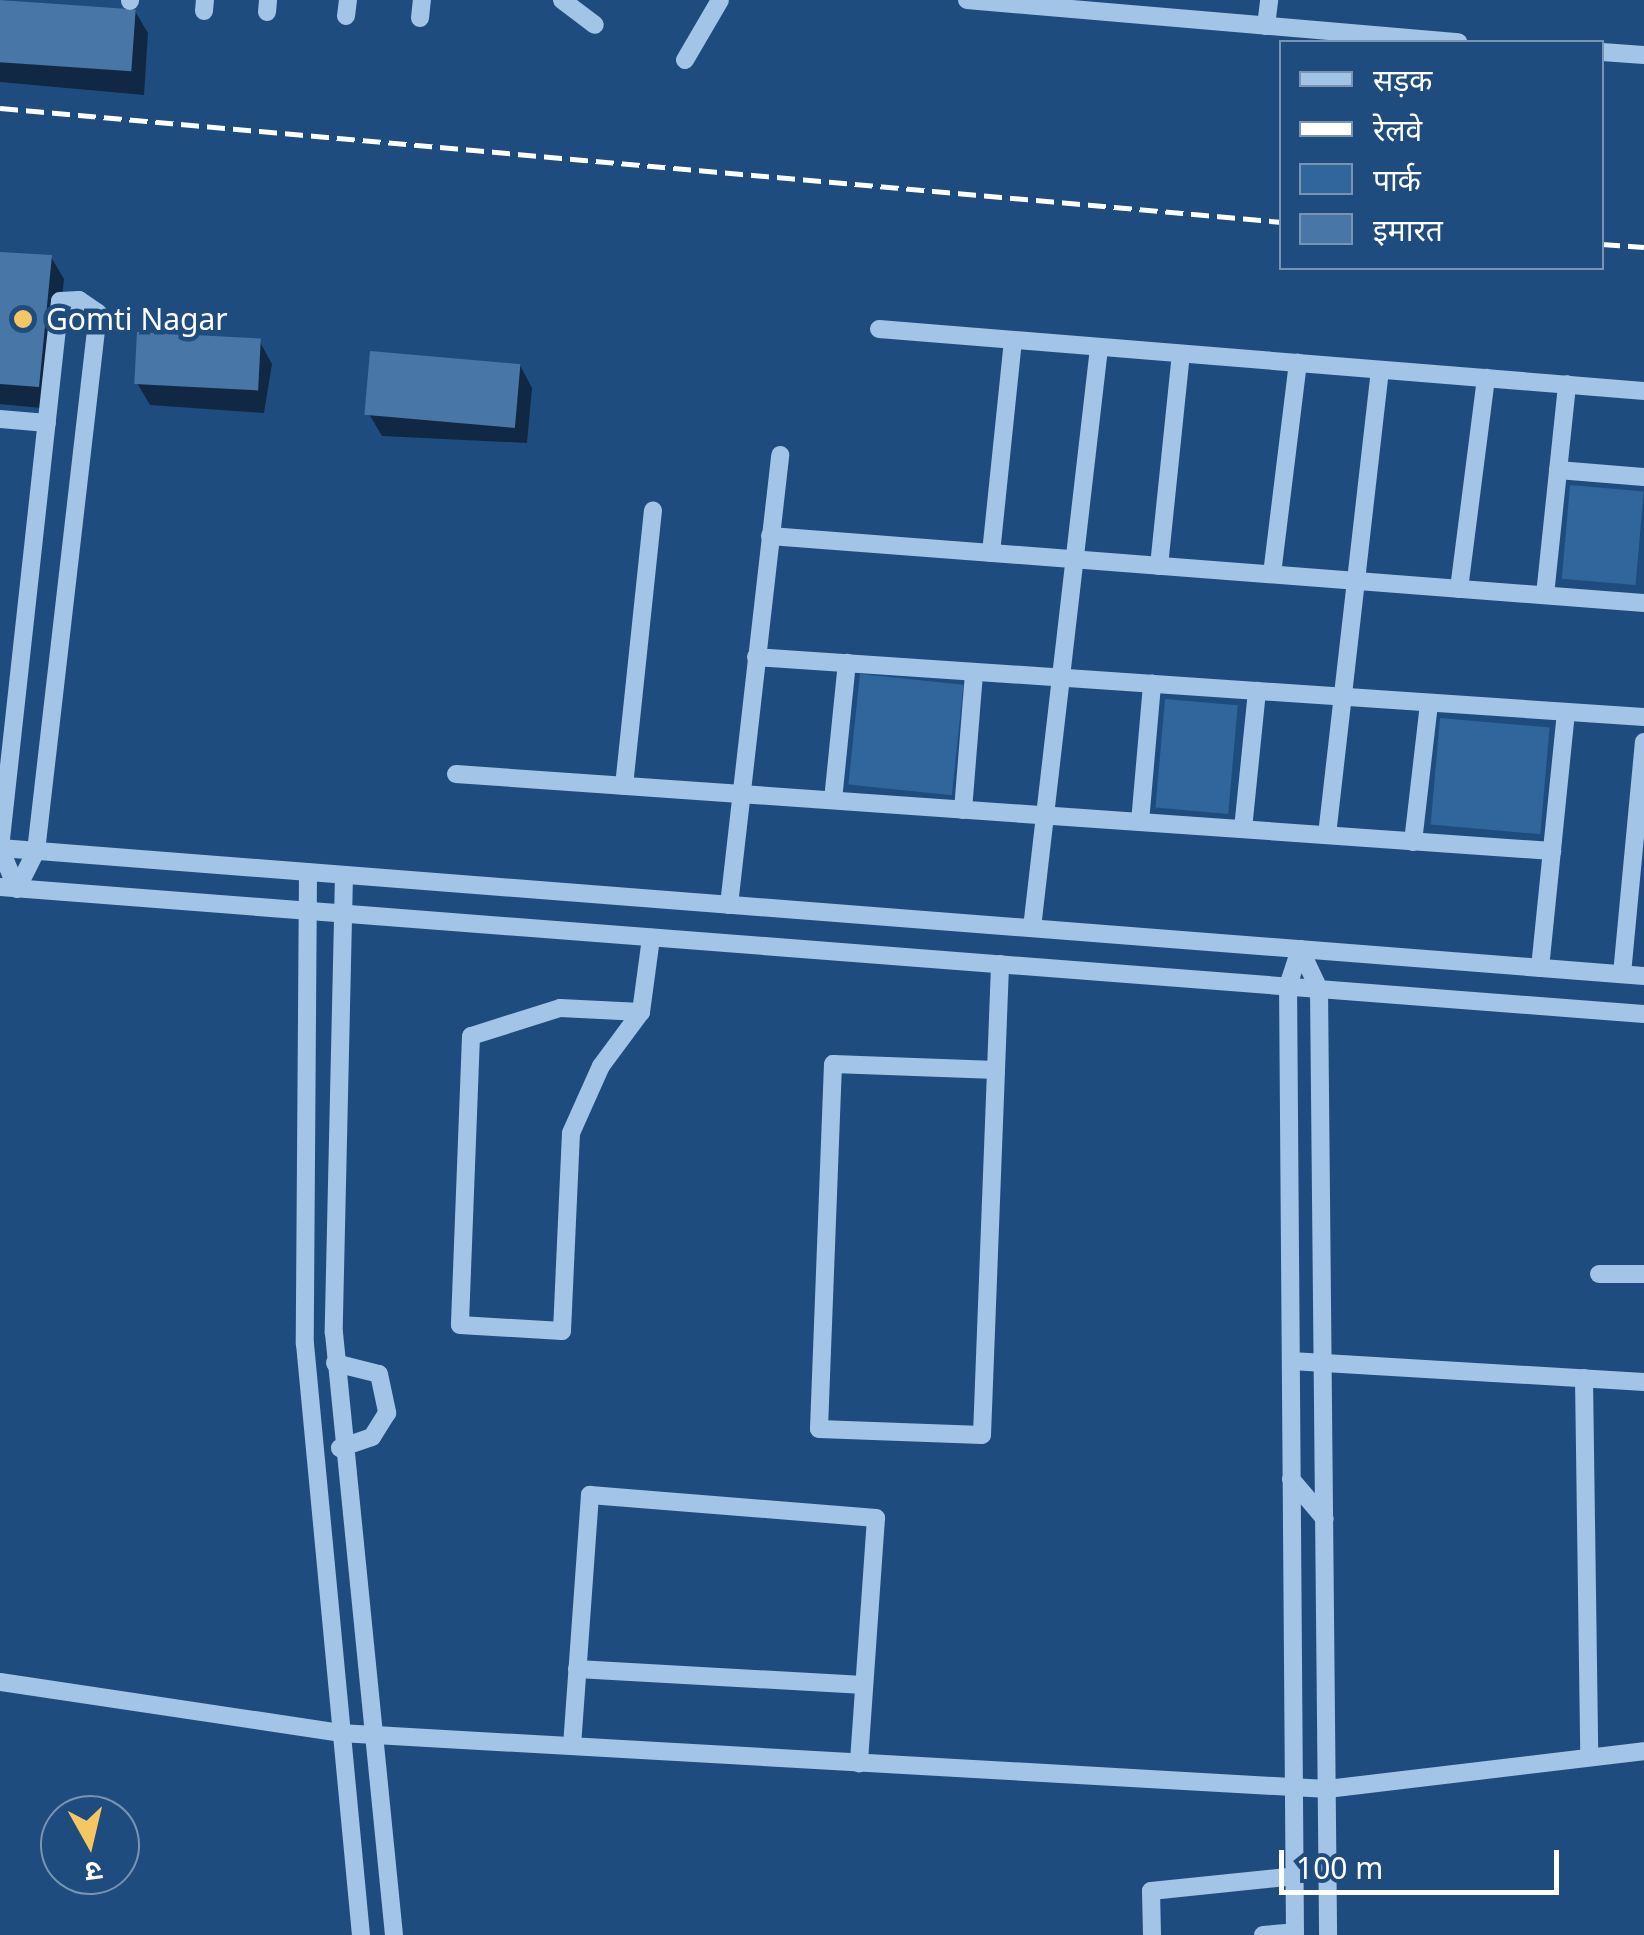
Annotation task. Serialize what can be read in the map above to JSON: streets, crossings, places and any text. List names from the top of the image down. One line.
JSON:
{"places":["Gomti Nagar"],"legend":["सड़क","रेलवे","पार्क","इमारत"],"scale_bar":"100 m","north":"bottom"}
